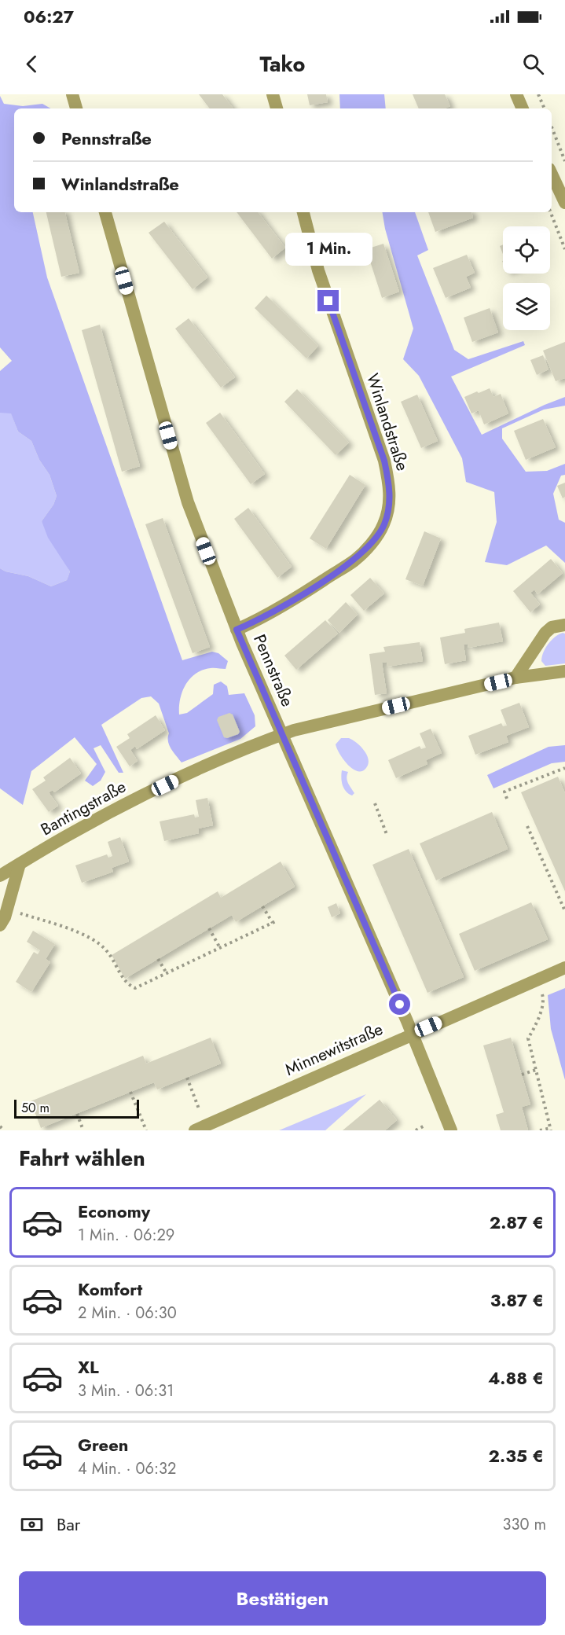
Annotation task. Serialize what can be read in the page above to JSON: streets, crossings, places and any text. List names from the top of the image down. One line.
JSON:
{"streets":{"street":["Winlandstraße","Pennstraße","Bantingstraße","Minnewitstraße"]},"crossings":[["Winlandstraße","Pennstraße"],["Pennstraße","Bantingstraße"],["Pennstraße","Minnewitstraße"]],"scale_bar":"50 m","page":{"status":"06:27","header":"Tako","banner":["Pennstraße","Winlandstraße"],"bubble":"1 Min.","scale":"50 m","heading":"Fahrt wählen","list":[{"name":"Economy","note":"1 Min. · 06:29","value":"2.87 €"},{"name":"Komfort","note":"2 Min. · 06:30","value":"3.87 €"},{"name":"XL","note":"3 Min. · 06:31","value":"4.88 €"},{"name":"Green","note":"4 Min. · 06:32","value":"2.35 €"}],"pay":["Bar","330 m"],"buttons":"Bestätigen"}}
